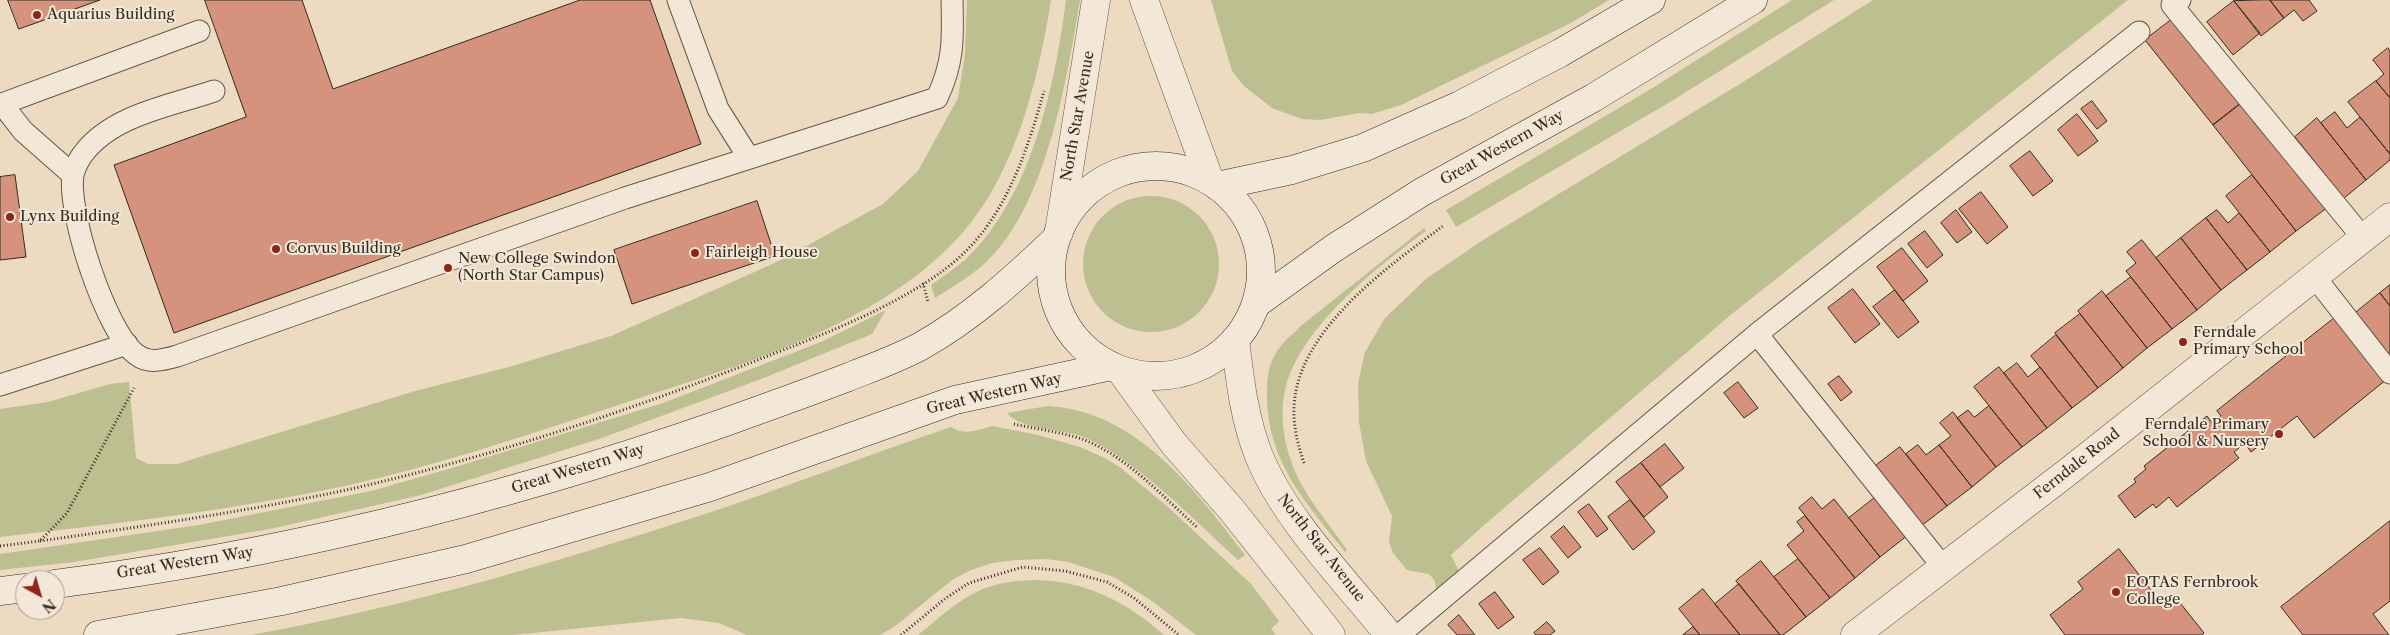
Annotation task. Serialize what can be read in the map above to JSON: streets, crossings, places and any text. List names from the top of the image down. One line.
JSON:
{"streets":{"main road":["North Star Avenue","Great Western Way","Ferndale Road"]},"crossings":[["North Star Avenue","Great Western Way"]],"places":["Aquarius Building","Lynx Building","Corvus Building","Fairleigh House","New College Swindon (North Star Campus)","Ferndale Primary School","Ferndale Primary School & Nursery","EOTAS Fernbrook College"],"north":"bottom right"}
